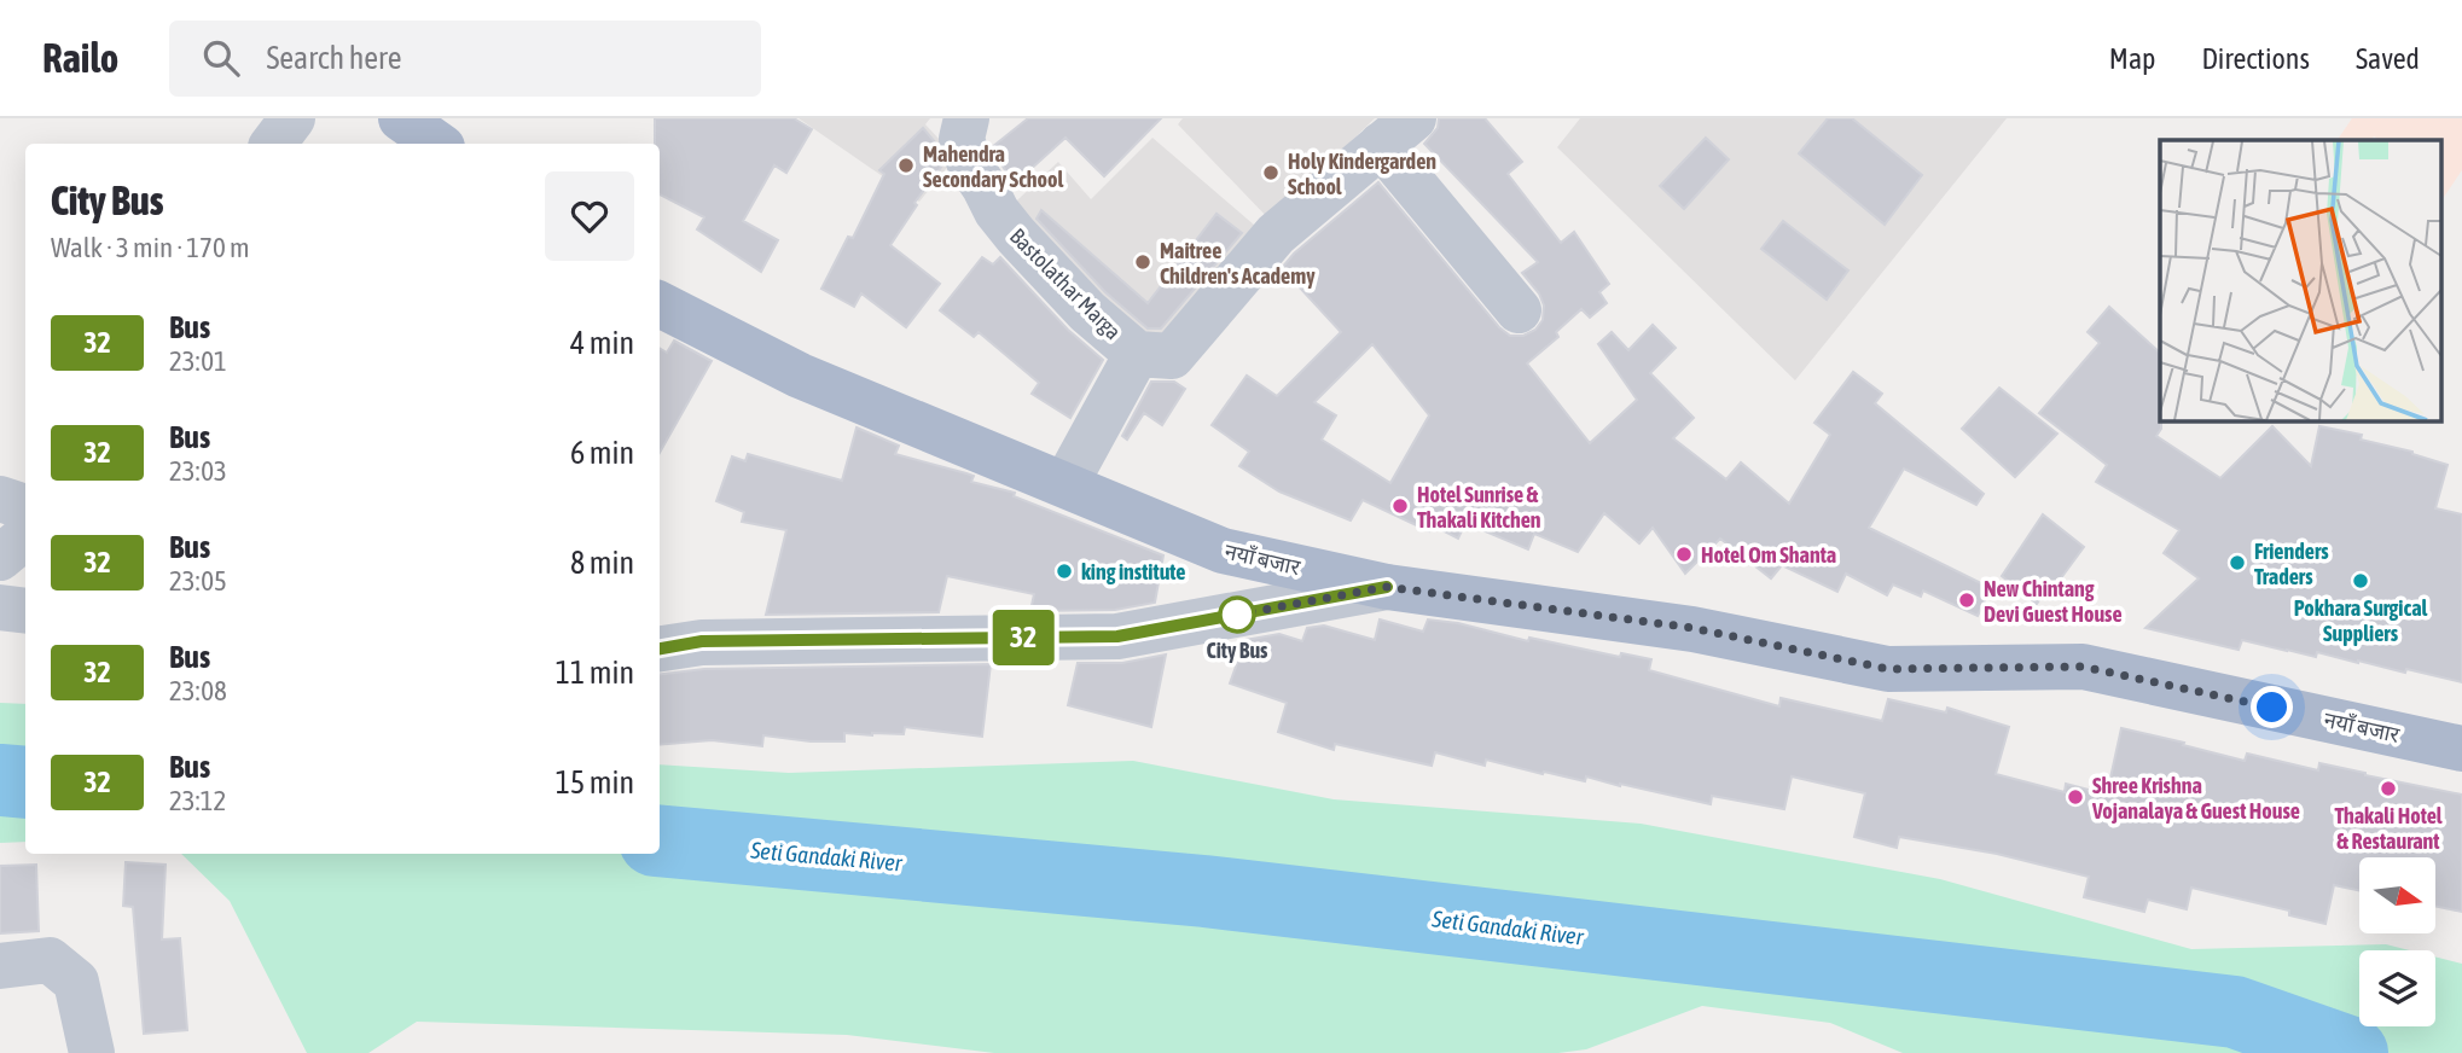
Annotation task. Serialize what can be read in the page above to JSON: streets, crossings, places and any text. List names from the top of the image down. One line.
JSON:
{"streets":{"main road":["नयाँ बजार"],"street":["Bastolathar Marga"]},"water":["Seti Gandaki River"],"places":["Mahendra Secondary School","Holy Kindergarden School","Maitree Children's Academy","Hotel Sunrise & Thakali Kitchen","Hotel Om Shanta","Frienders Traders","king institute","Pokhara Surgical Suppliers","New Chintang Devi Guest House","City Bus","Thakali Hotel & Restaurant","Shree Krishna Vojanalaya & Guest House"],"lines":["bus line 32"],"north":"right","page":{"header":"Railo","search":"Search here","nav":["Map","Directions","Saved"],"on_map":"32","heading":["City Bus","Walk · 3 min · 170 m"],"list":[{"mark":"32","name":"Bus","note":"23:01","value":"4 min"},{"mark":"32","name":"Bus","note":"23:03","value":"6 min"},{"mark":"32","name":"Bus","note":"23:05","value":"8 min"},{"mark":"32","name":"Bus","note":"23:08","value":"11 min"},{"mark":"32","name":"Bus","note":"23:12","value":"15 min"}]}}
